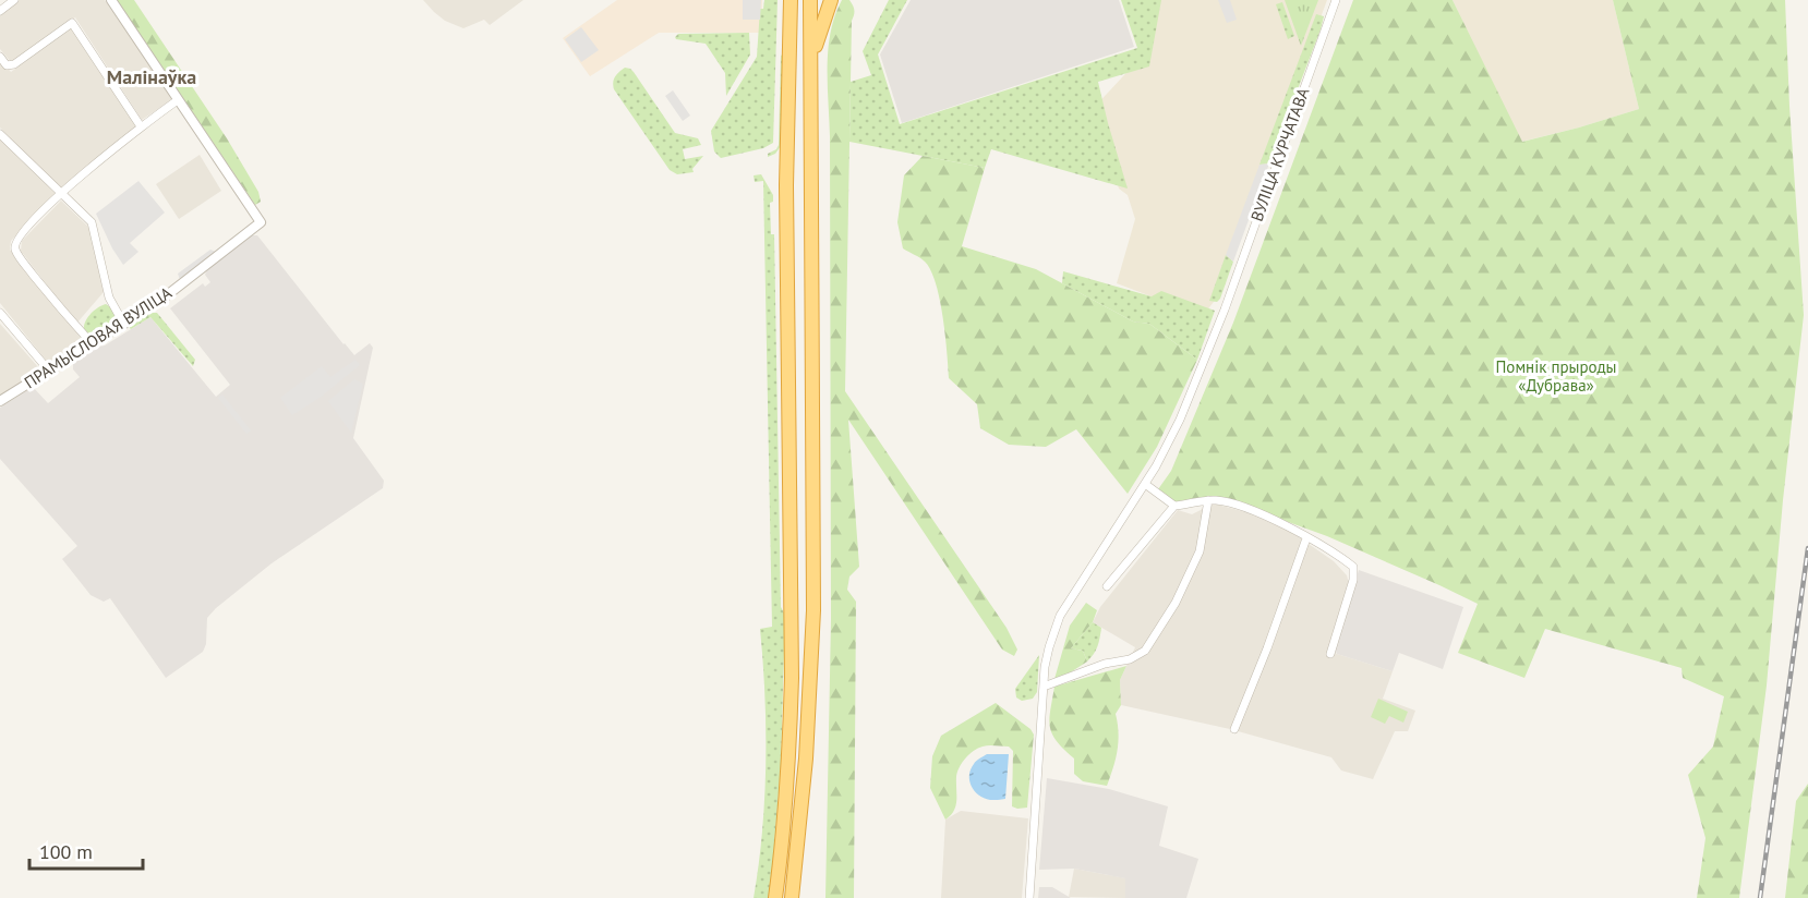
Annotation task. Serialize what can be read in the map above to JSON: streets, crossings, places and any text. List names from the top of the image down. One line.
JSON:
{"streets":{"street":["ВУЛІЦА КУРЧАТАВА","ПРАМЫСЛОВАЯ ВУЛІЦА"]},"districts":["Малінаўка"],"parks":["Помнік прыроды «Дубрава»"],"scale_bar":"100 m"}
